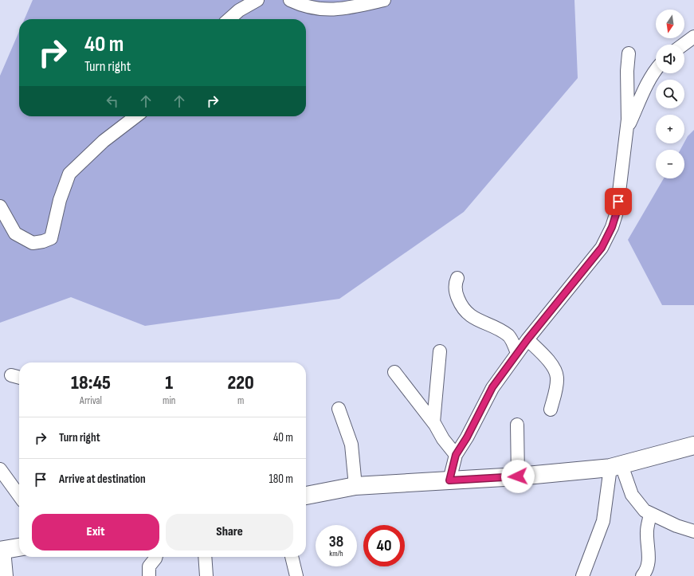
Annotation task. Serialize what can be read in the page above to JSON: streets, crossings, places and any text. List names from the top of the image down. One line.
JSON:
{"north":"bottom","page":{"map_buttons":["+","−"],"turn":["40 m","Turn right"],"eta":["18:45","Arrival","1","min","220","m"],"list":[{"name":"Turn right","value":"40 m"},{"name":"Arrive at destination","value":"180 m"}],"buttons":["Exit","Share"],"speed":"38 km/h","limit":"40"}}
